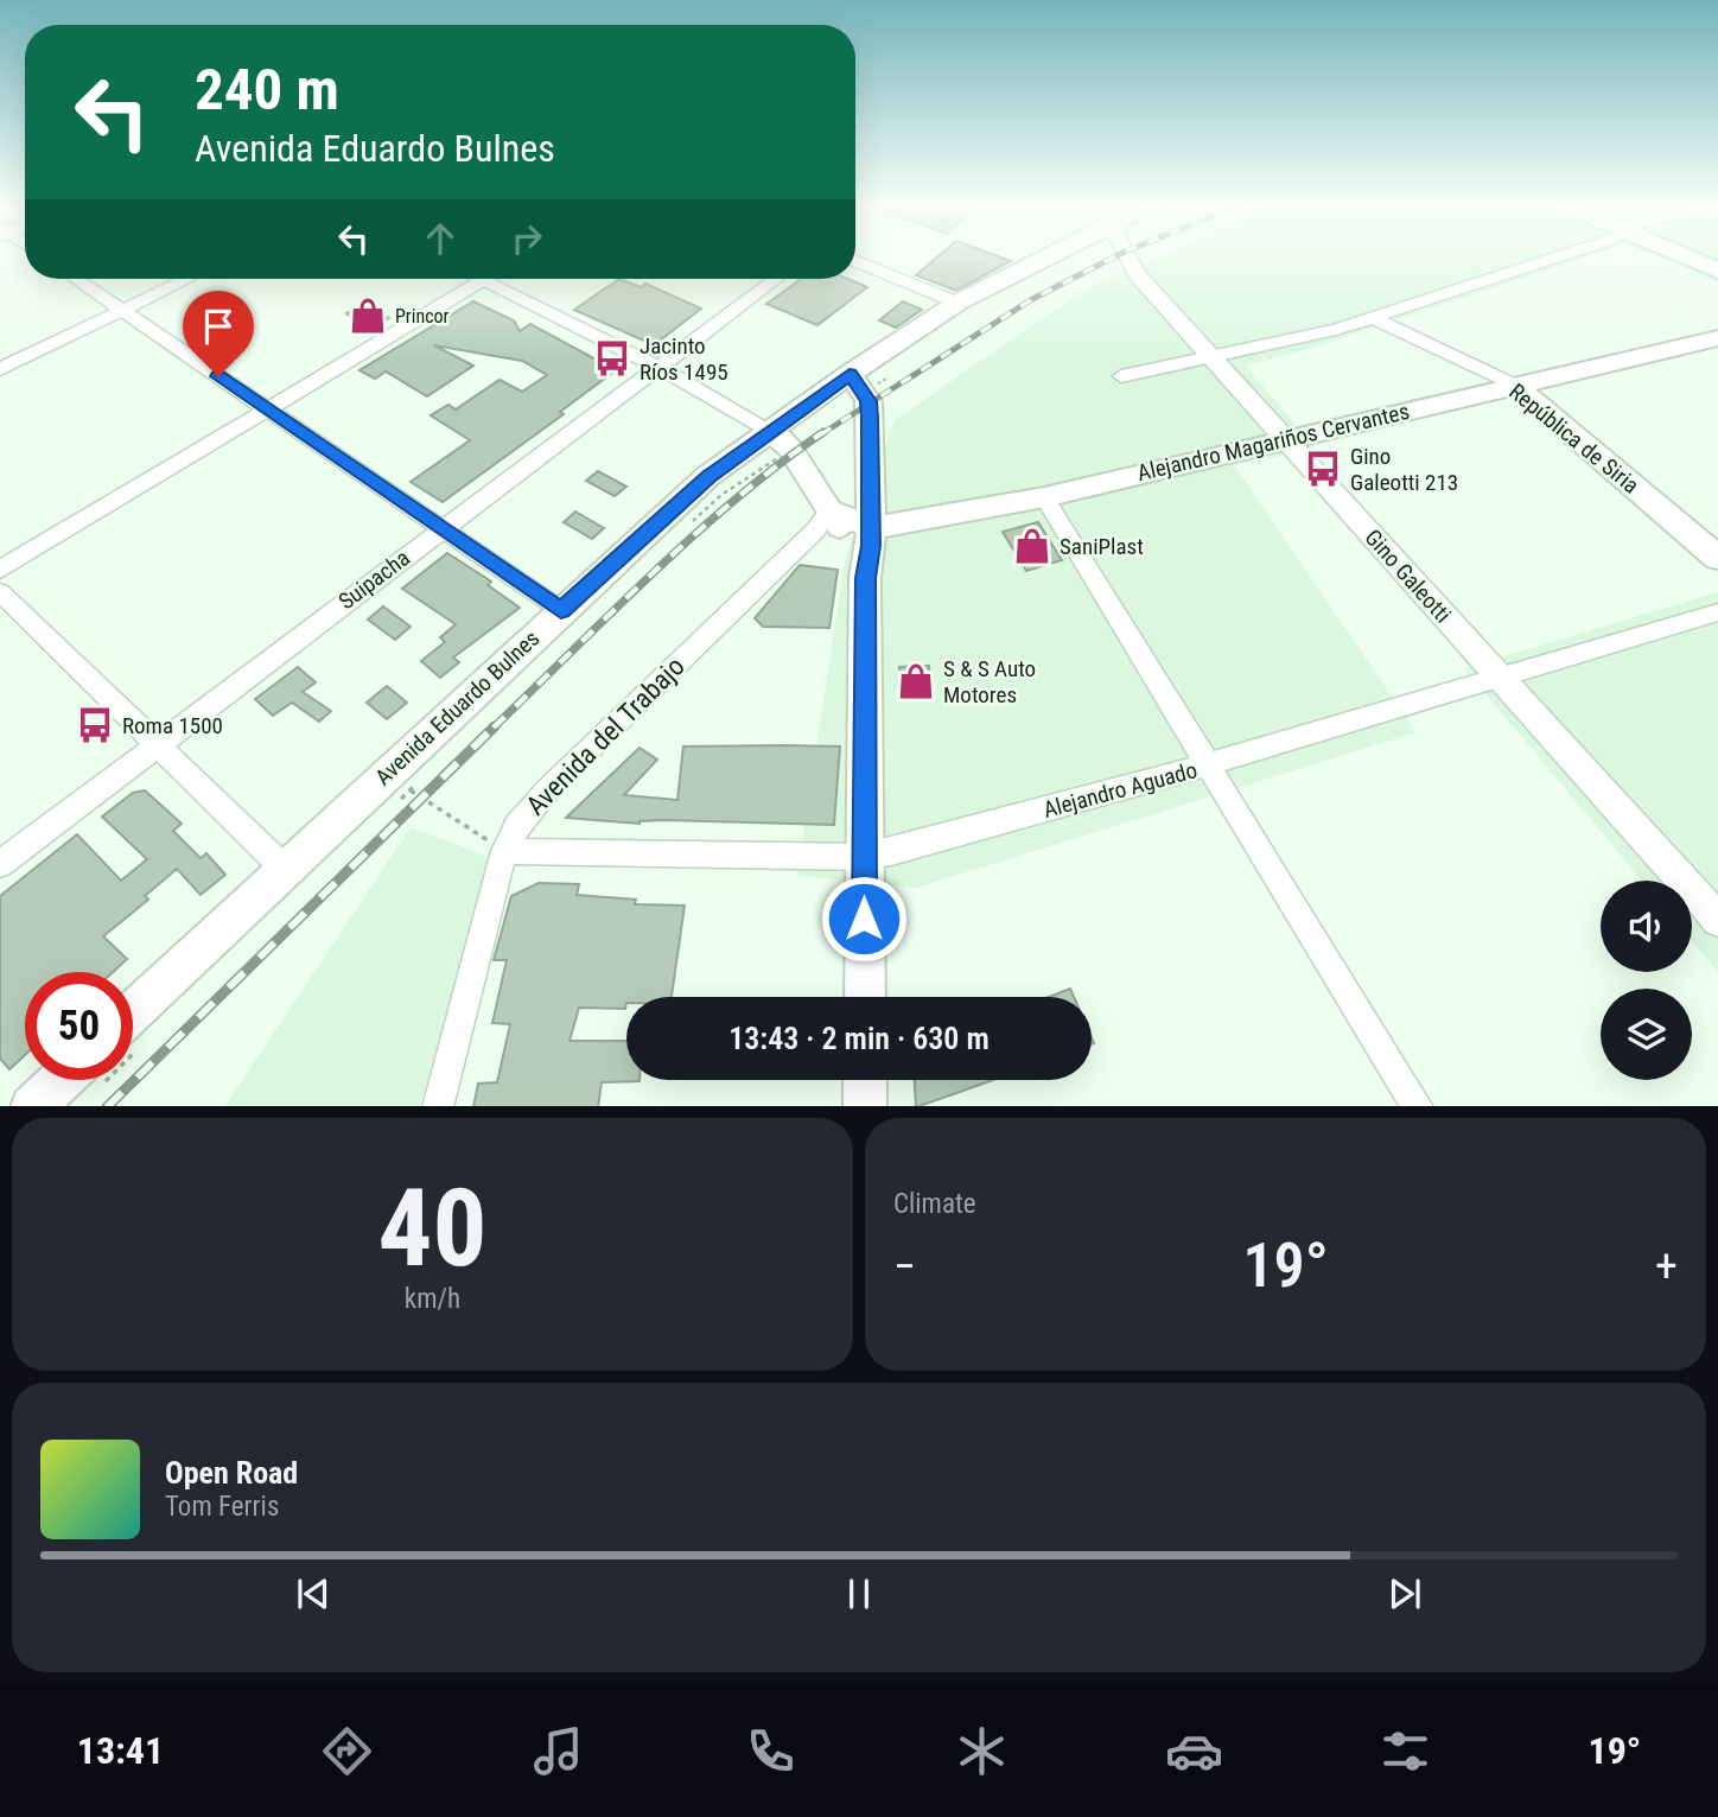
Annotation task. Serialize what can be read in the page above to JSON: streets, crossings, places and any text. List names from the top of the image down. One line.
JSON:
{"streets":{"main road":["República de Siria","Alejandro Magariños Cervantes","Avenida Eduardo Bulnes"],"street":["Gino Galeotti","Suipacha","Avenida del Trabajo","Alejandro Aguado"]},"crossings":[["República de Siria","Alejandro Magariños Cervantes"],["Alejandro Magariños Cervantes","Gino Galeotti"],["Alejandro Magariños Cervantes","Avenida del Trabajo"],["Gino Galeotti","Alejandro Aguado"],["Avenida del Trabajo","Alejandro Aguado"]],"places":{"shop":["Princor","SaniPlast","S & S Auto Motores"],"bus stop":["Jacinto Ríos 1495","Gino Galeotti 213","Roma 1500"]},"page":{"turn":["240 m","Avenida Eduardo Bulnes"],"limit":"50","trip":"13:43 · 2 min · 630 m","tile":[["40","km/h"],"Climate"],"heat":["−","19°","+"],"song":["Open Road","Tom Ferris"],"tabs":["13:41","19°"]}}
